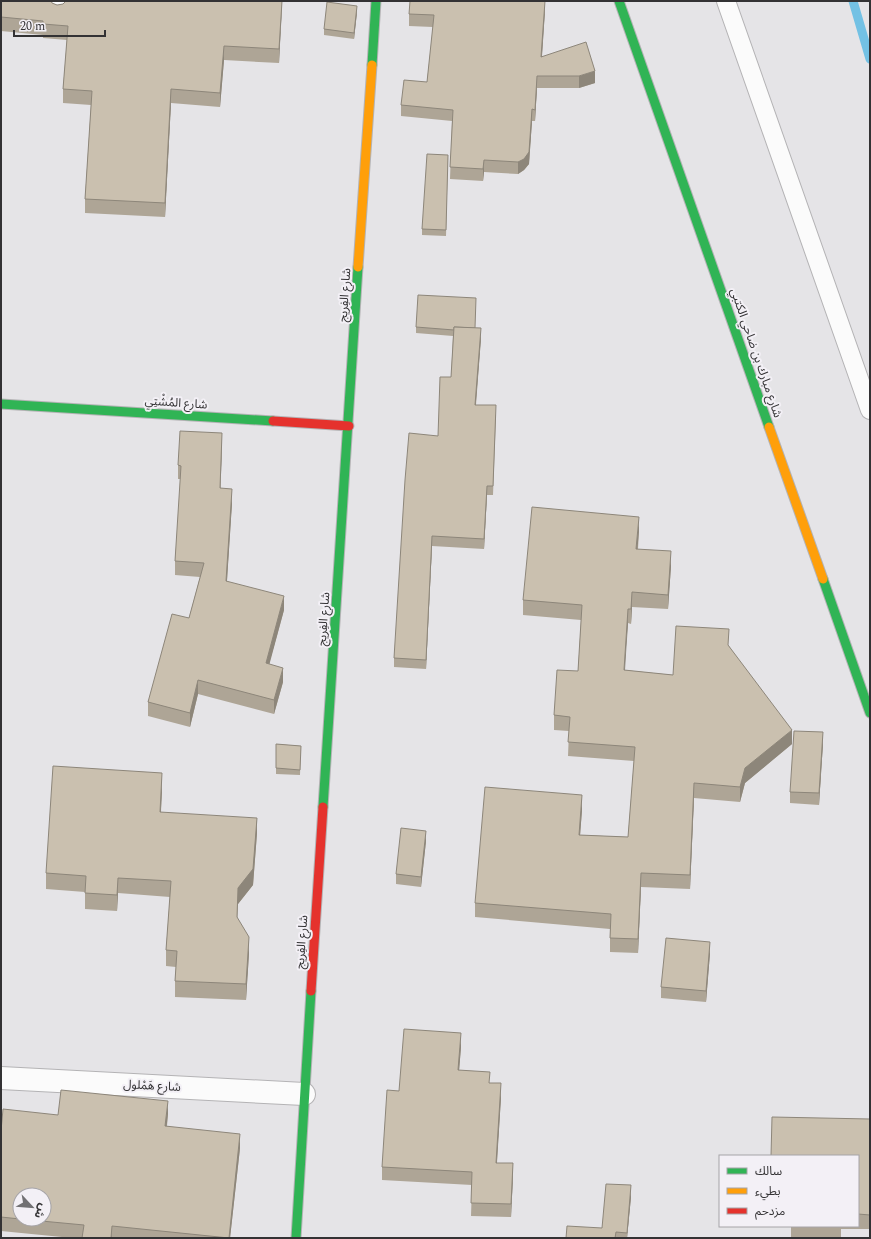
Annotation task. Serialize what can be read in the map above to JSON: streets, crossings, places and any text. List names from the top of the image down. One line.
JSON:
{"streets":{"street":["شارع الفِريج","شارع مبارك بن ضاحي الكتبي","شارع المُشْتِي","شارع هَمْلول"]},"crossings":[["شارع الفِريج","شارع المُشْتِي"],["شارع الفِريج","شارع هَمْلول"]],"legend":["سالك","بطيء","مزدحم"],"scale_bar":"20 m","north":"bottom right"}
